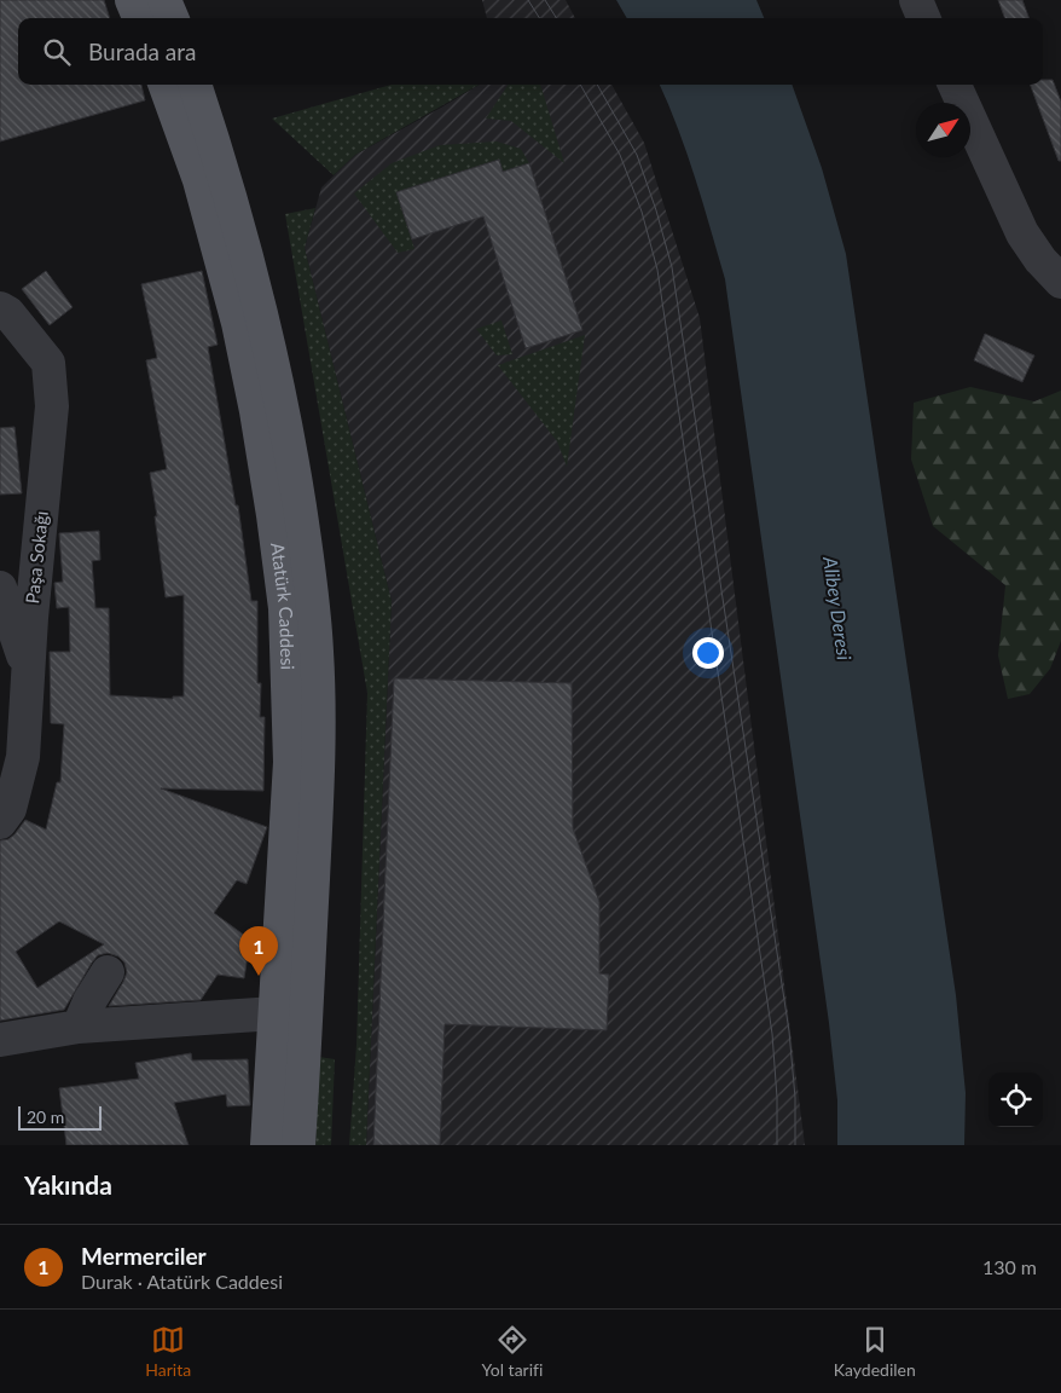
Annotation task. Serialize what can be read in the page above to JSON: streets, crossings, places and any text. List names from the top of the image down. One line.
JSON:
{"streets":{"main road":["Atatürk Caddesi"],"street":["Paşa Sokağı"]},"water":["Alibey Deresi"],"scale_bar":"20 m","north":"top right","page":{"search":"Burada ara","pins":"1","scale":"20 m","heading":"Yakında","list":[{"mark":"1","name":"Mermerciler","note":"Durak · Atatürk Caddesi","value":"130 m"}],"nav":["Harita","Yol tarifi","Kaydedilen"]}}
